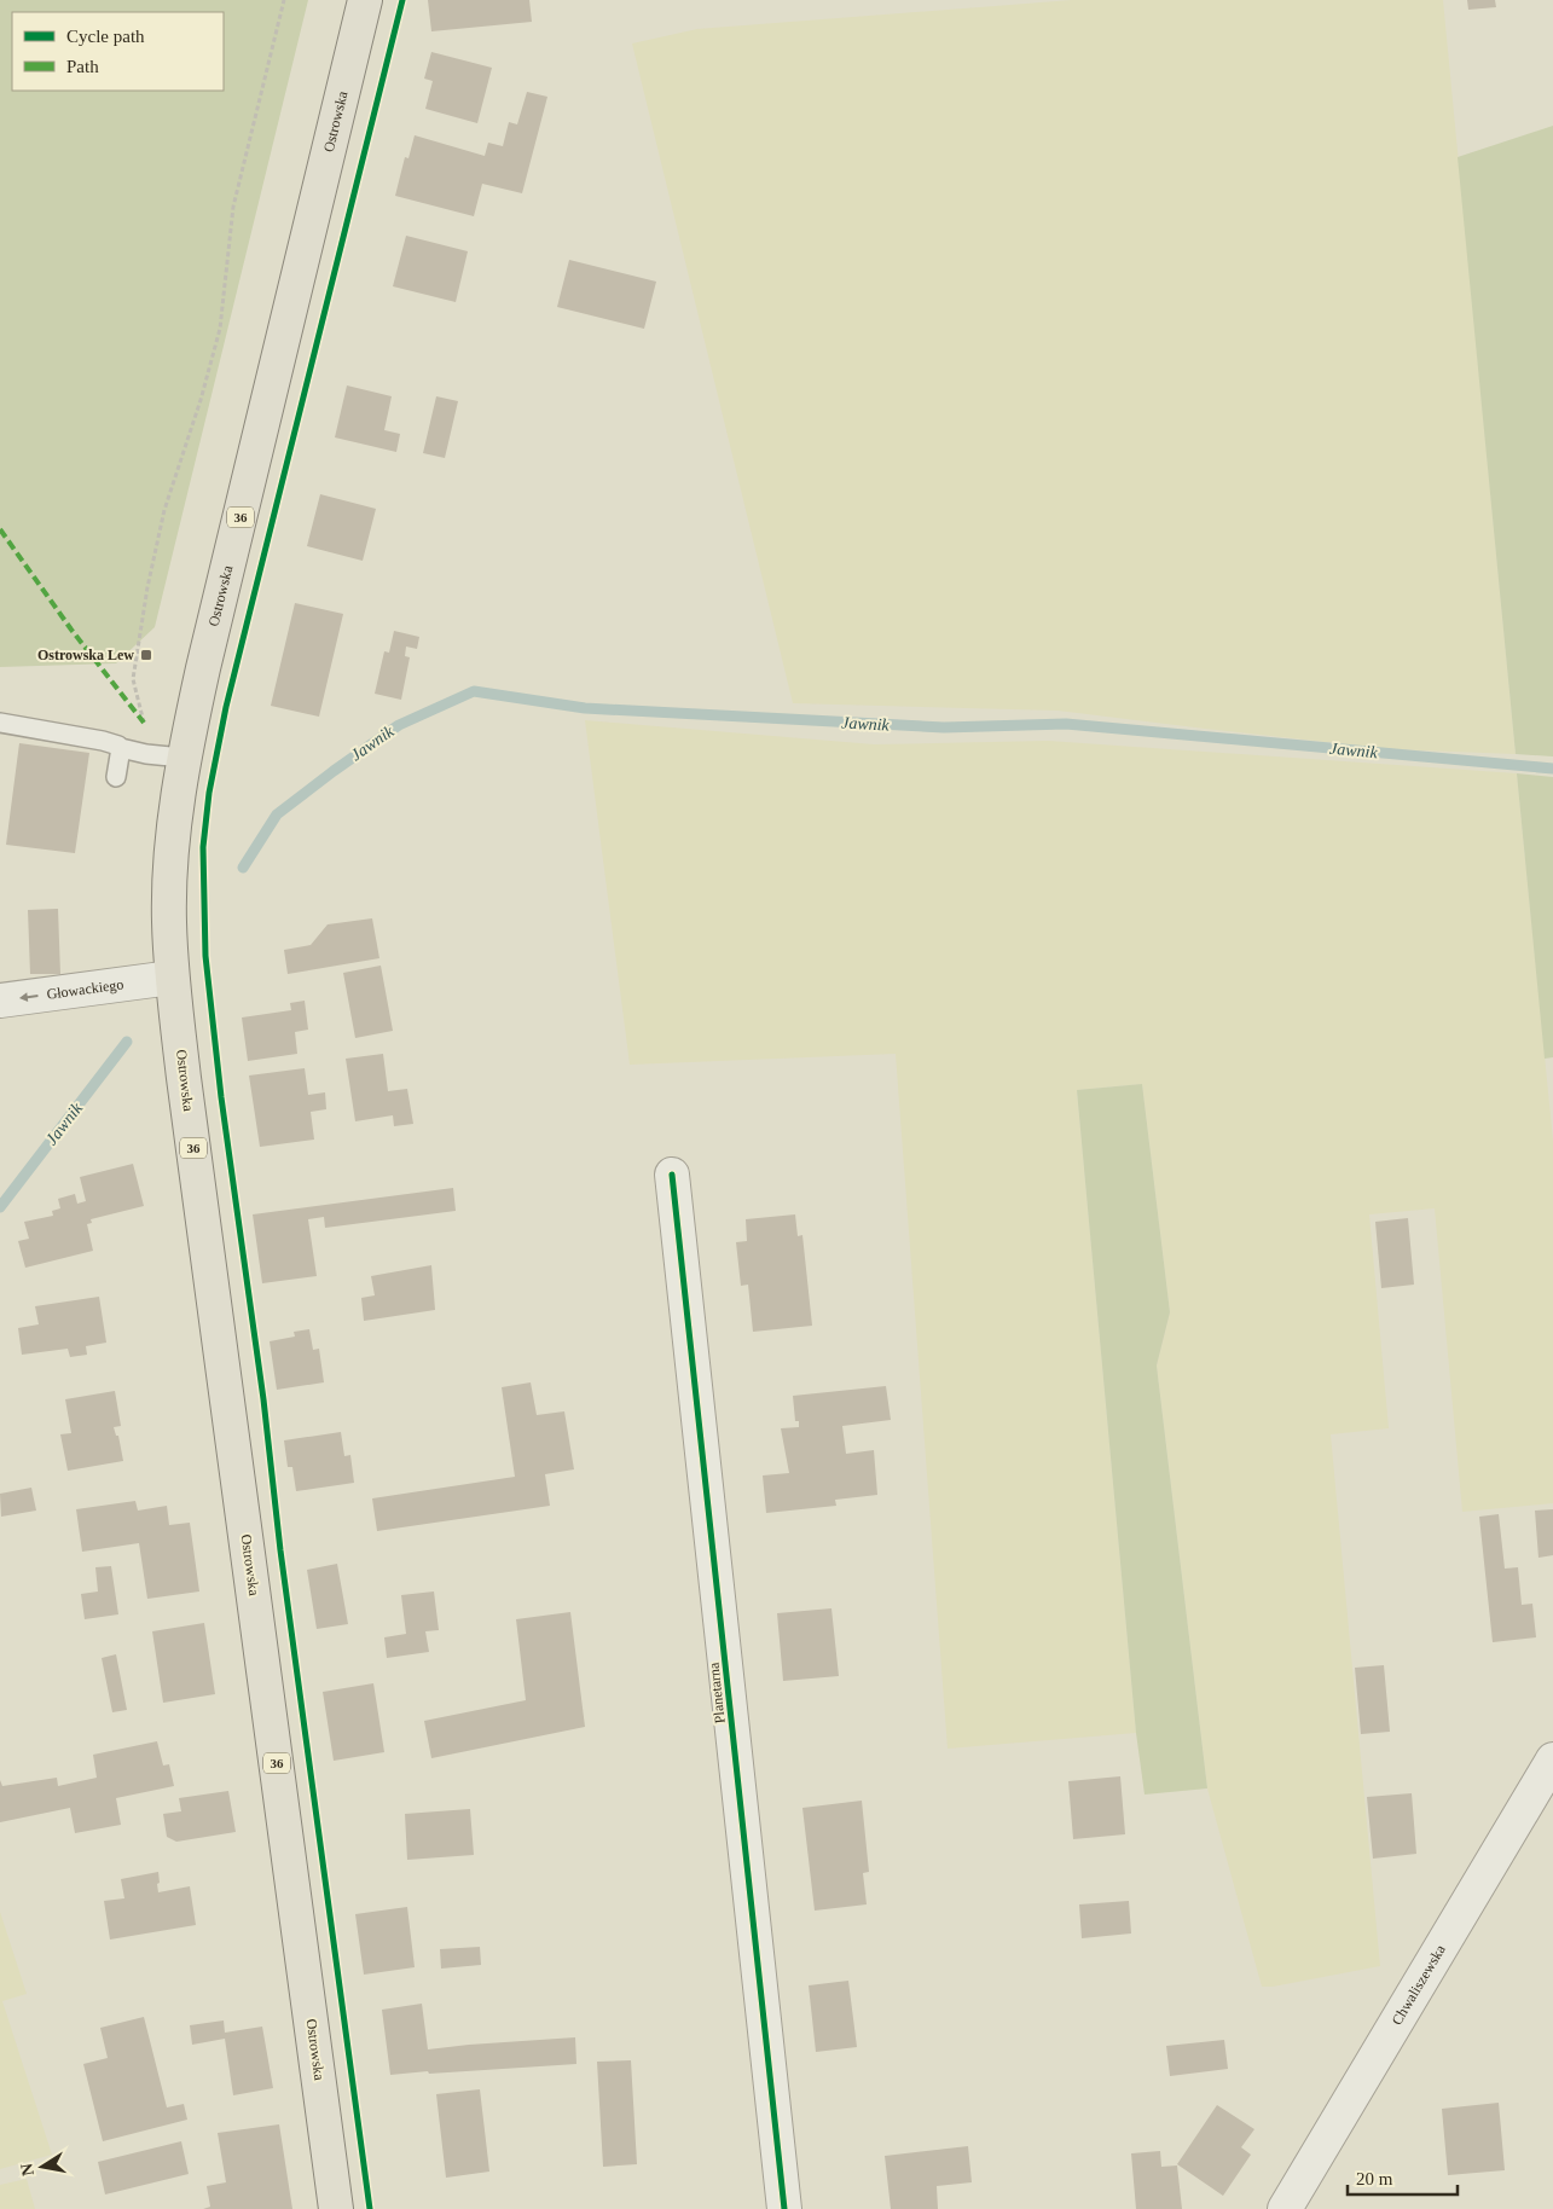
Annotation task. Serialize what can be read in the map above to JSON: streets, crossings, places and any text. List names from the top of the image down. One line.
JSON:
{"streets":{"main road":["Ostrowska","36"],"street":["Głowackiego","Planetarna","Chwaliszewska"]},"crossings":[["Ostrowska","Głowackiego"]],"one_way":["Głowackiego"],"water":["Jawnik"],"places":{"transit":["Ostrowska Lew"]},"legend":["Cycle path","Path"],"scale_bar":"20 m","north":"left"}
